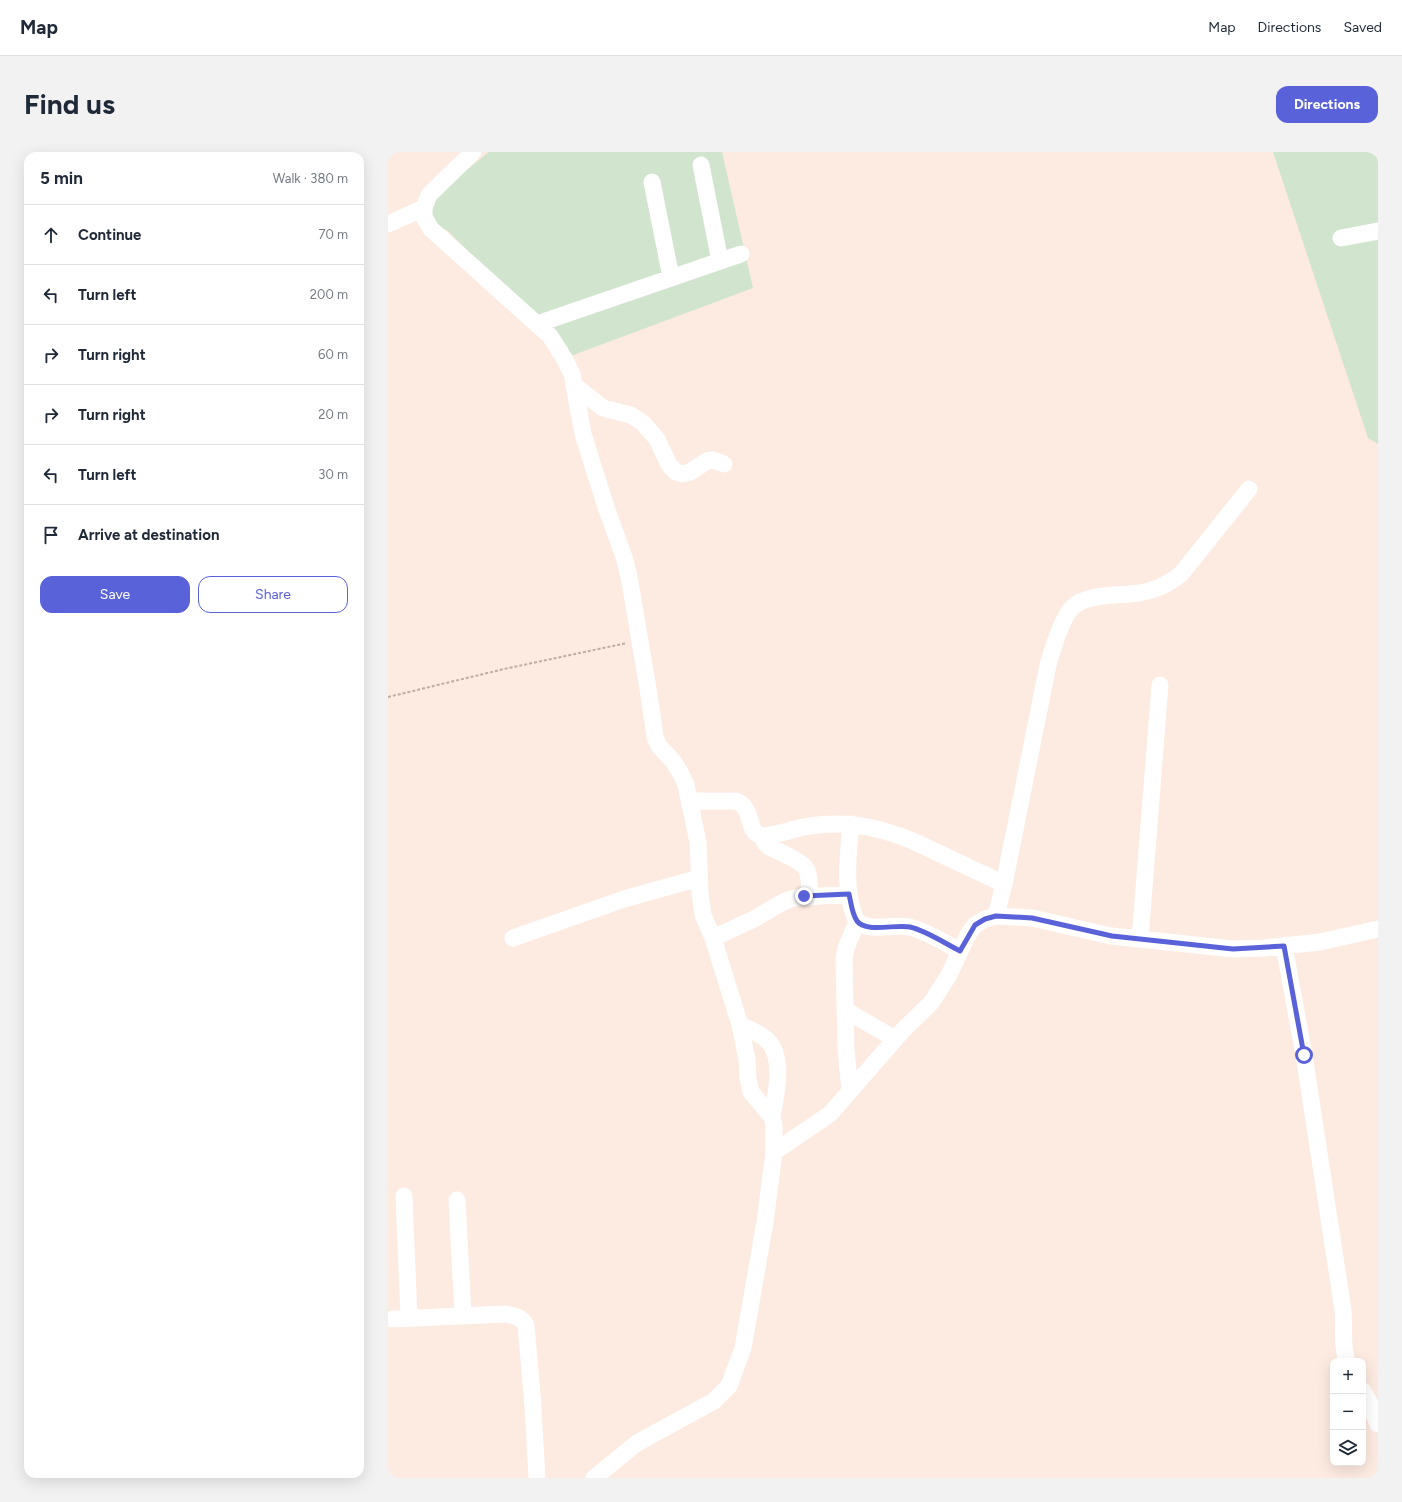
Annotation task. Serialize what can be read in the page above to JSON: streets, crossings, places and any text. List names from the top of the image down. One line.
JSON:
{"page":{"header":"Map","nav":["Map","Directions","Saved"],"buttons":["Directions",["Save","Share"]],"title":"Find us","heading":["5 min","Walk · 380 m"],"list":[["Continue","70 m"],["Turn left","200 m"],["Turn right","60 m"],["Turn right","20 m"],["Turn left","30 m"],"Arrive at destination"],"map_buttons":["+","−"]}}
